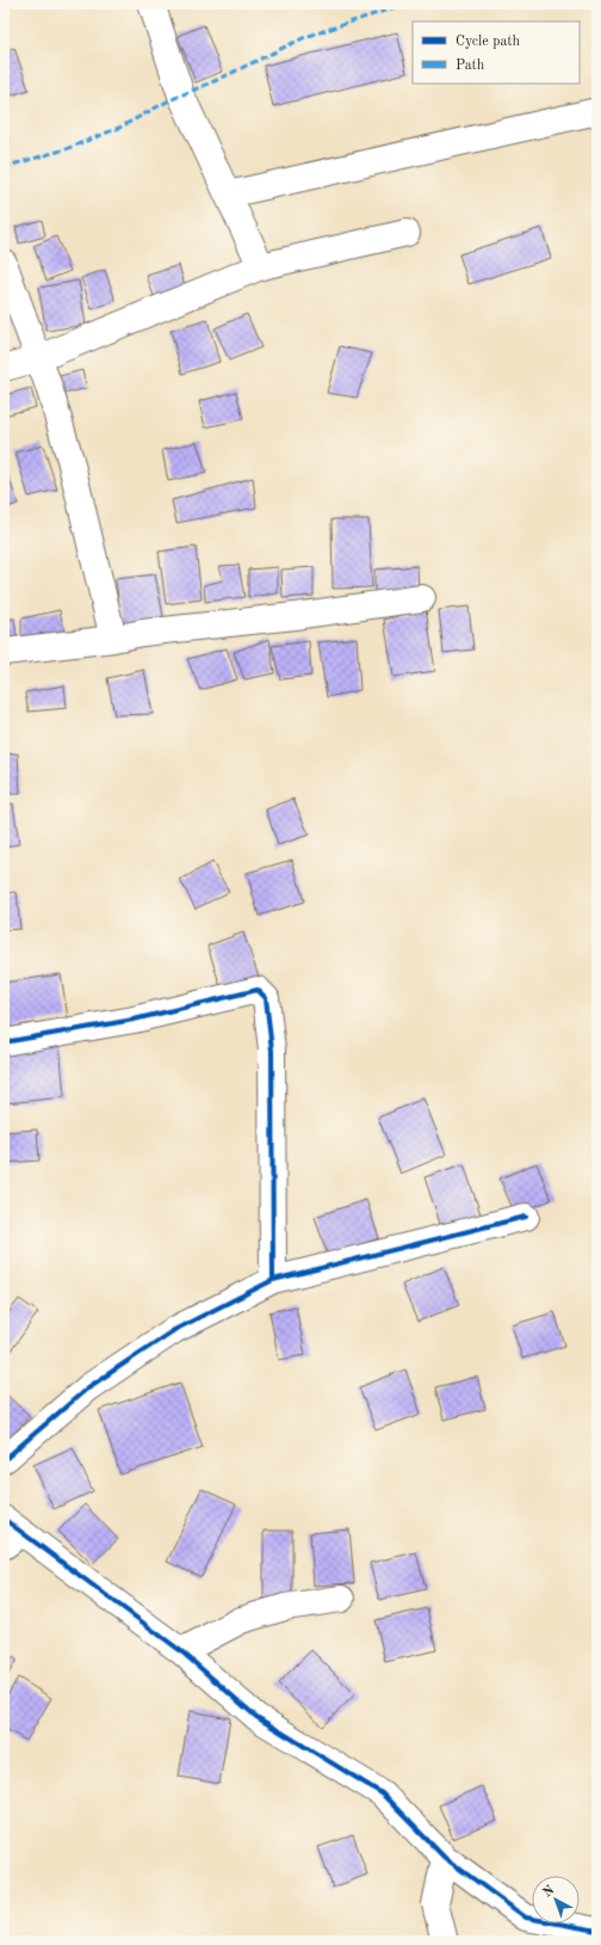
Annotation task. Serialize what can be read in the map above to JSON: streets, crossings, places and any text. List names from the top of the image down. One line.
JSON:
{"legend":["Cycle path","Path"],"north":"top left"}
